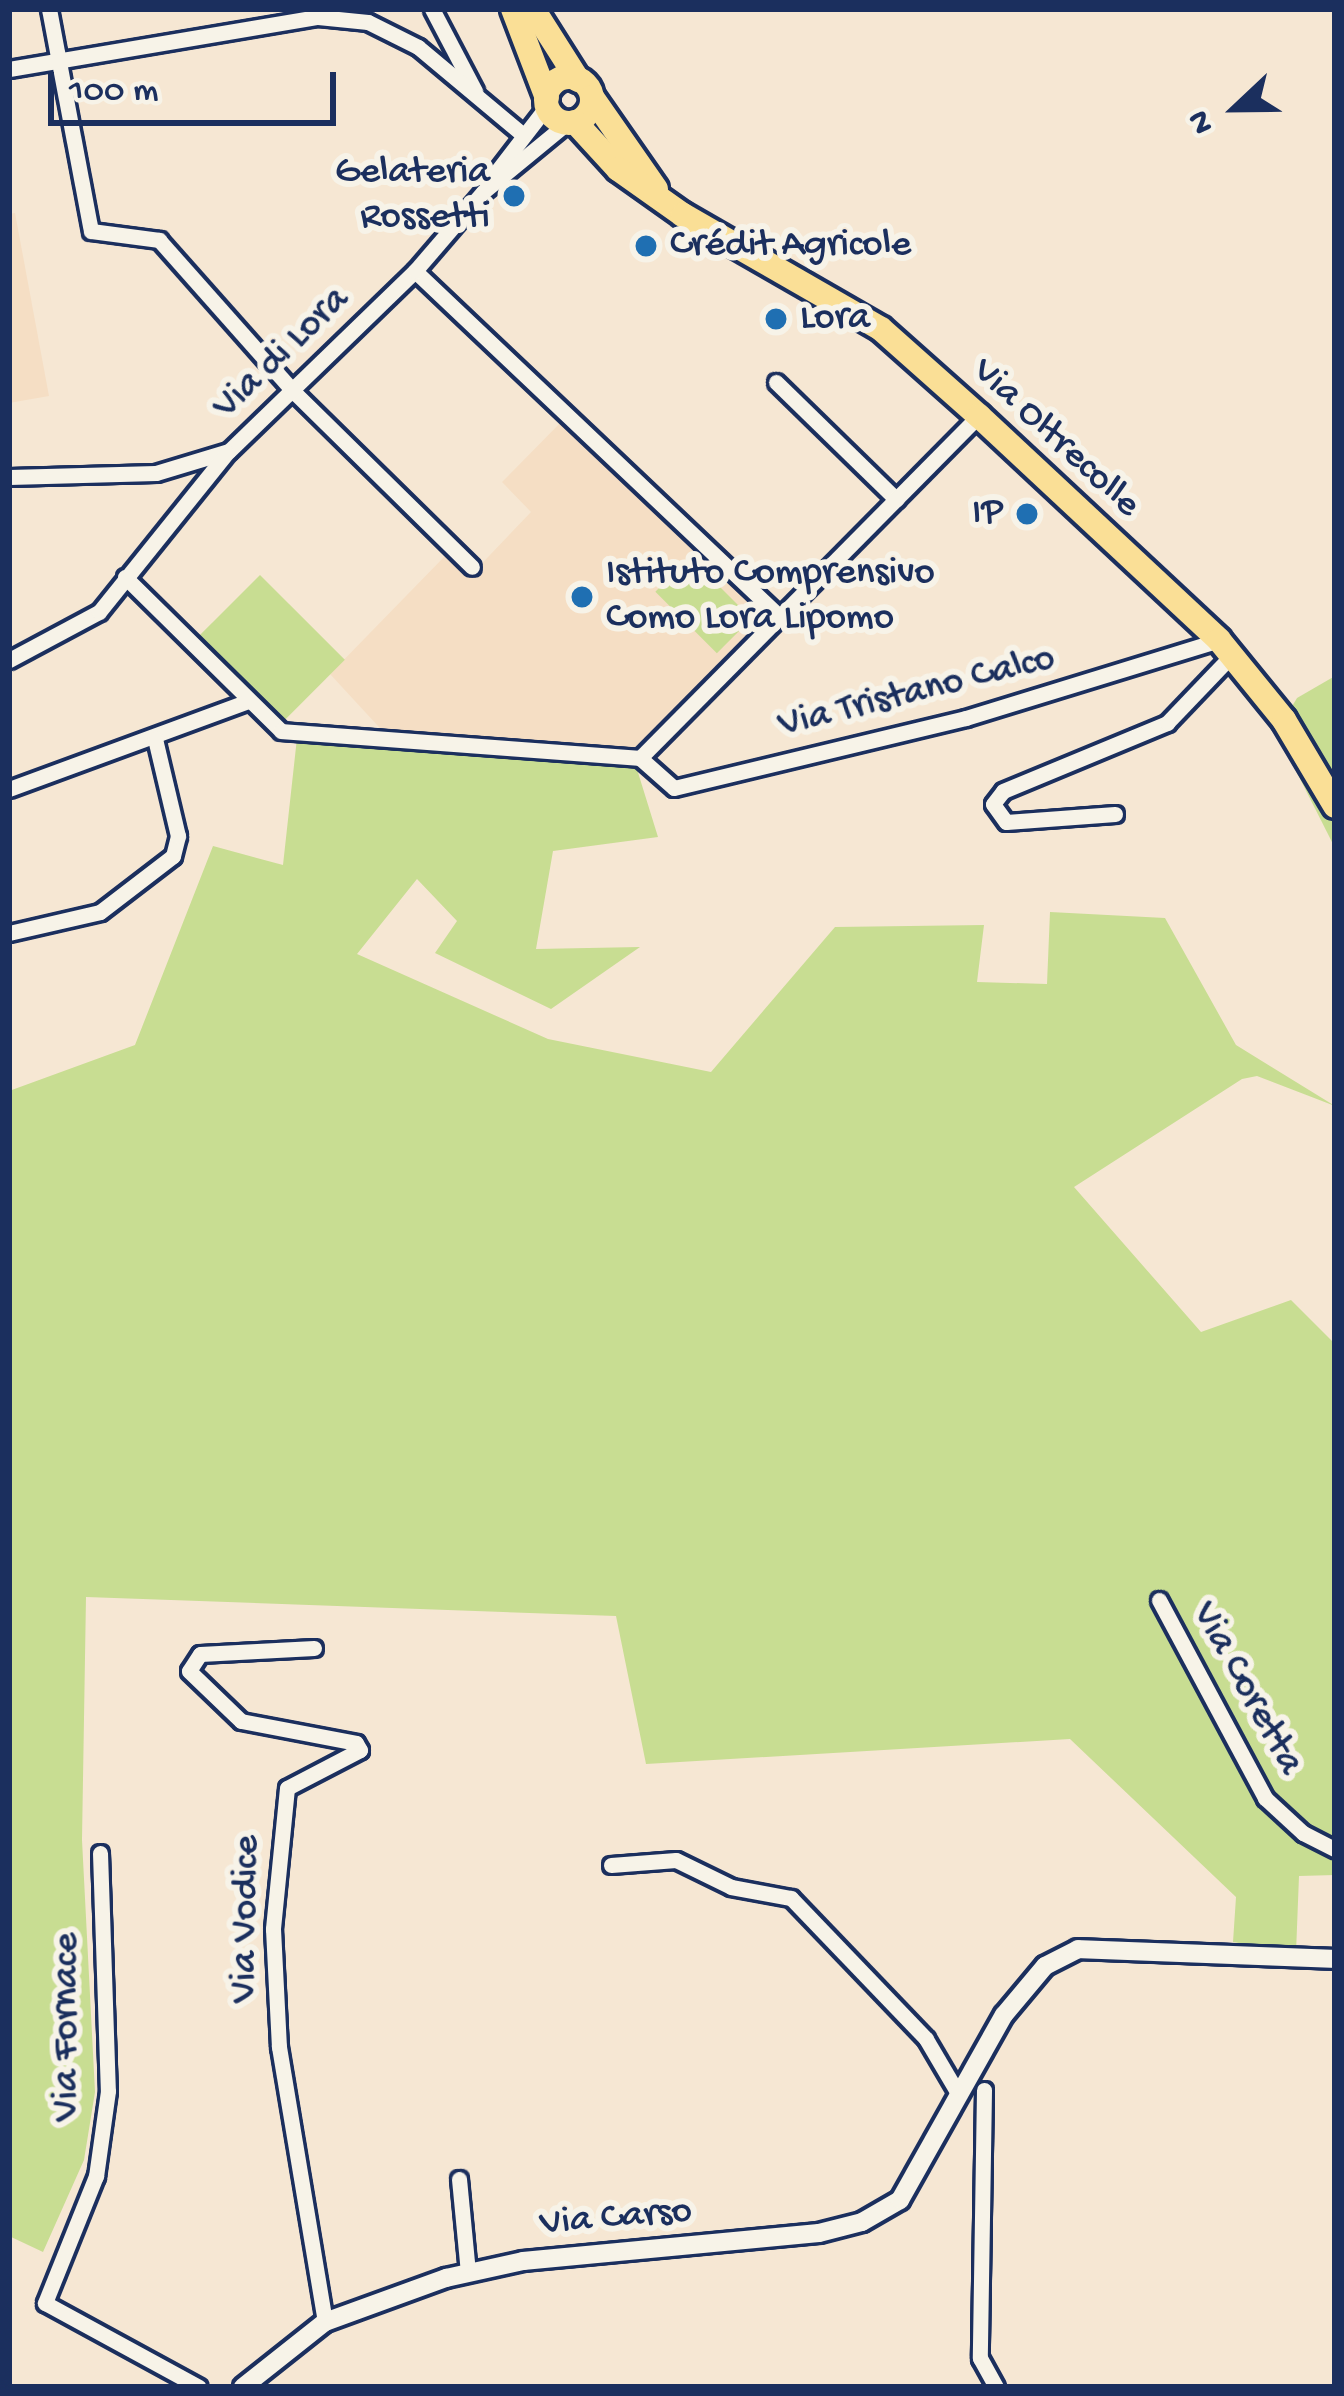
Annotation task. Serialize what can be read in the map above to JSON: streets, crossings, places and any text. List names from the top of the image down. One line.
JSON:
{"streets":{"main road":["Via Oltrecolle"],"street":["Via di Lora","Via Tristano Calco","Via Coretta","Via Vodice","Via Fornace","Via Carso"]},"crossings":[["Via di Lora","Via Oltrecolle"],["Via Oltrecolle","Via Tristano Calco"],["Via Vodice","Via Carso"]],"places":["Gelateria Rossetti","Crédit Agricole","Lora","IP","Istituto Comprensivo Como Lora Lipomo"],"scale_bar":"100 m","north":"left"}
